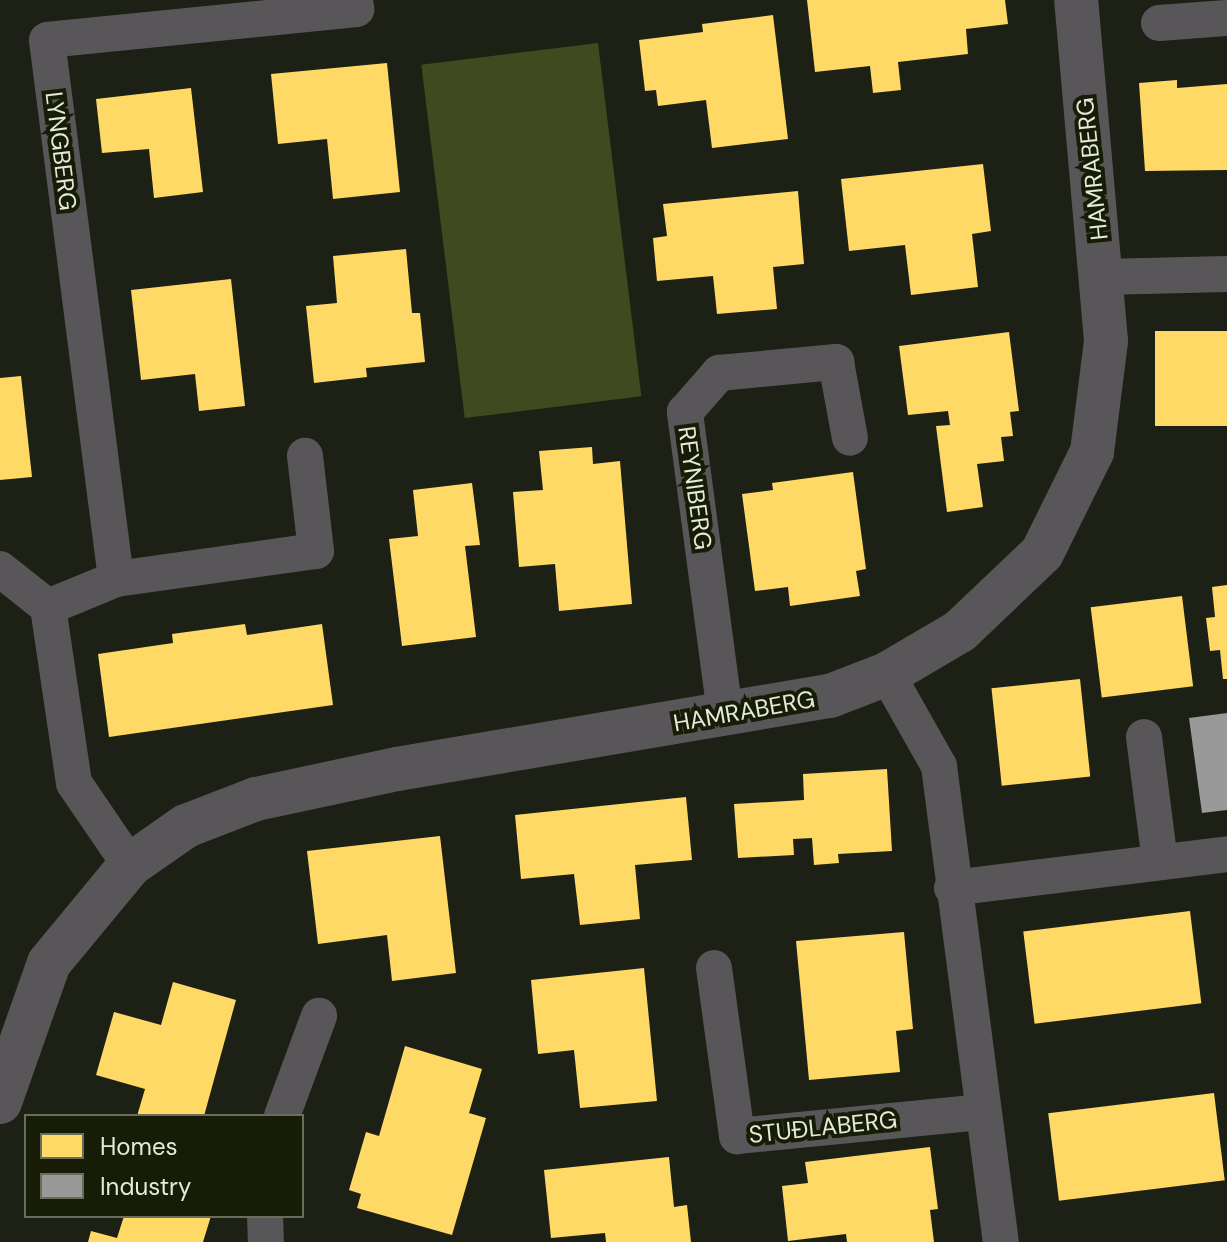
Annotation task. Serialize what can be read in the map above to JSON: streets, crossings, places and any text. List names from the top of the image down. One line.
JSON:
{"streets":{"street":["LYNGBERG","HAMRABERG","REYNIBERG","STUÐLABERG"]},"crossings":[["HAMRABERG","REYNIBERG"]],"legend":["Homes","Industry"]}
